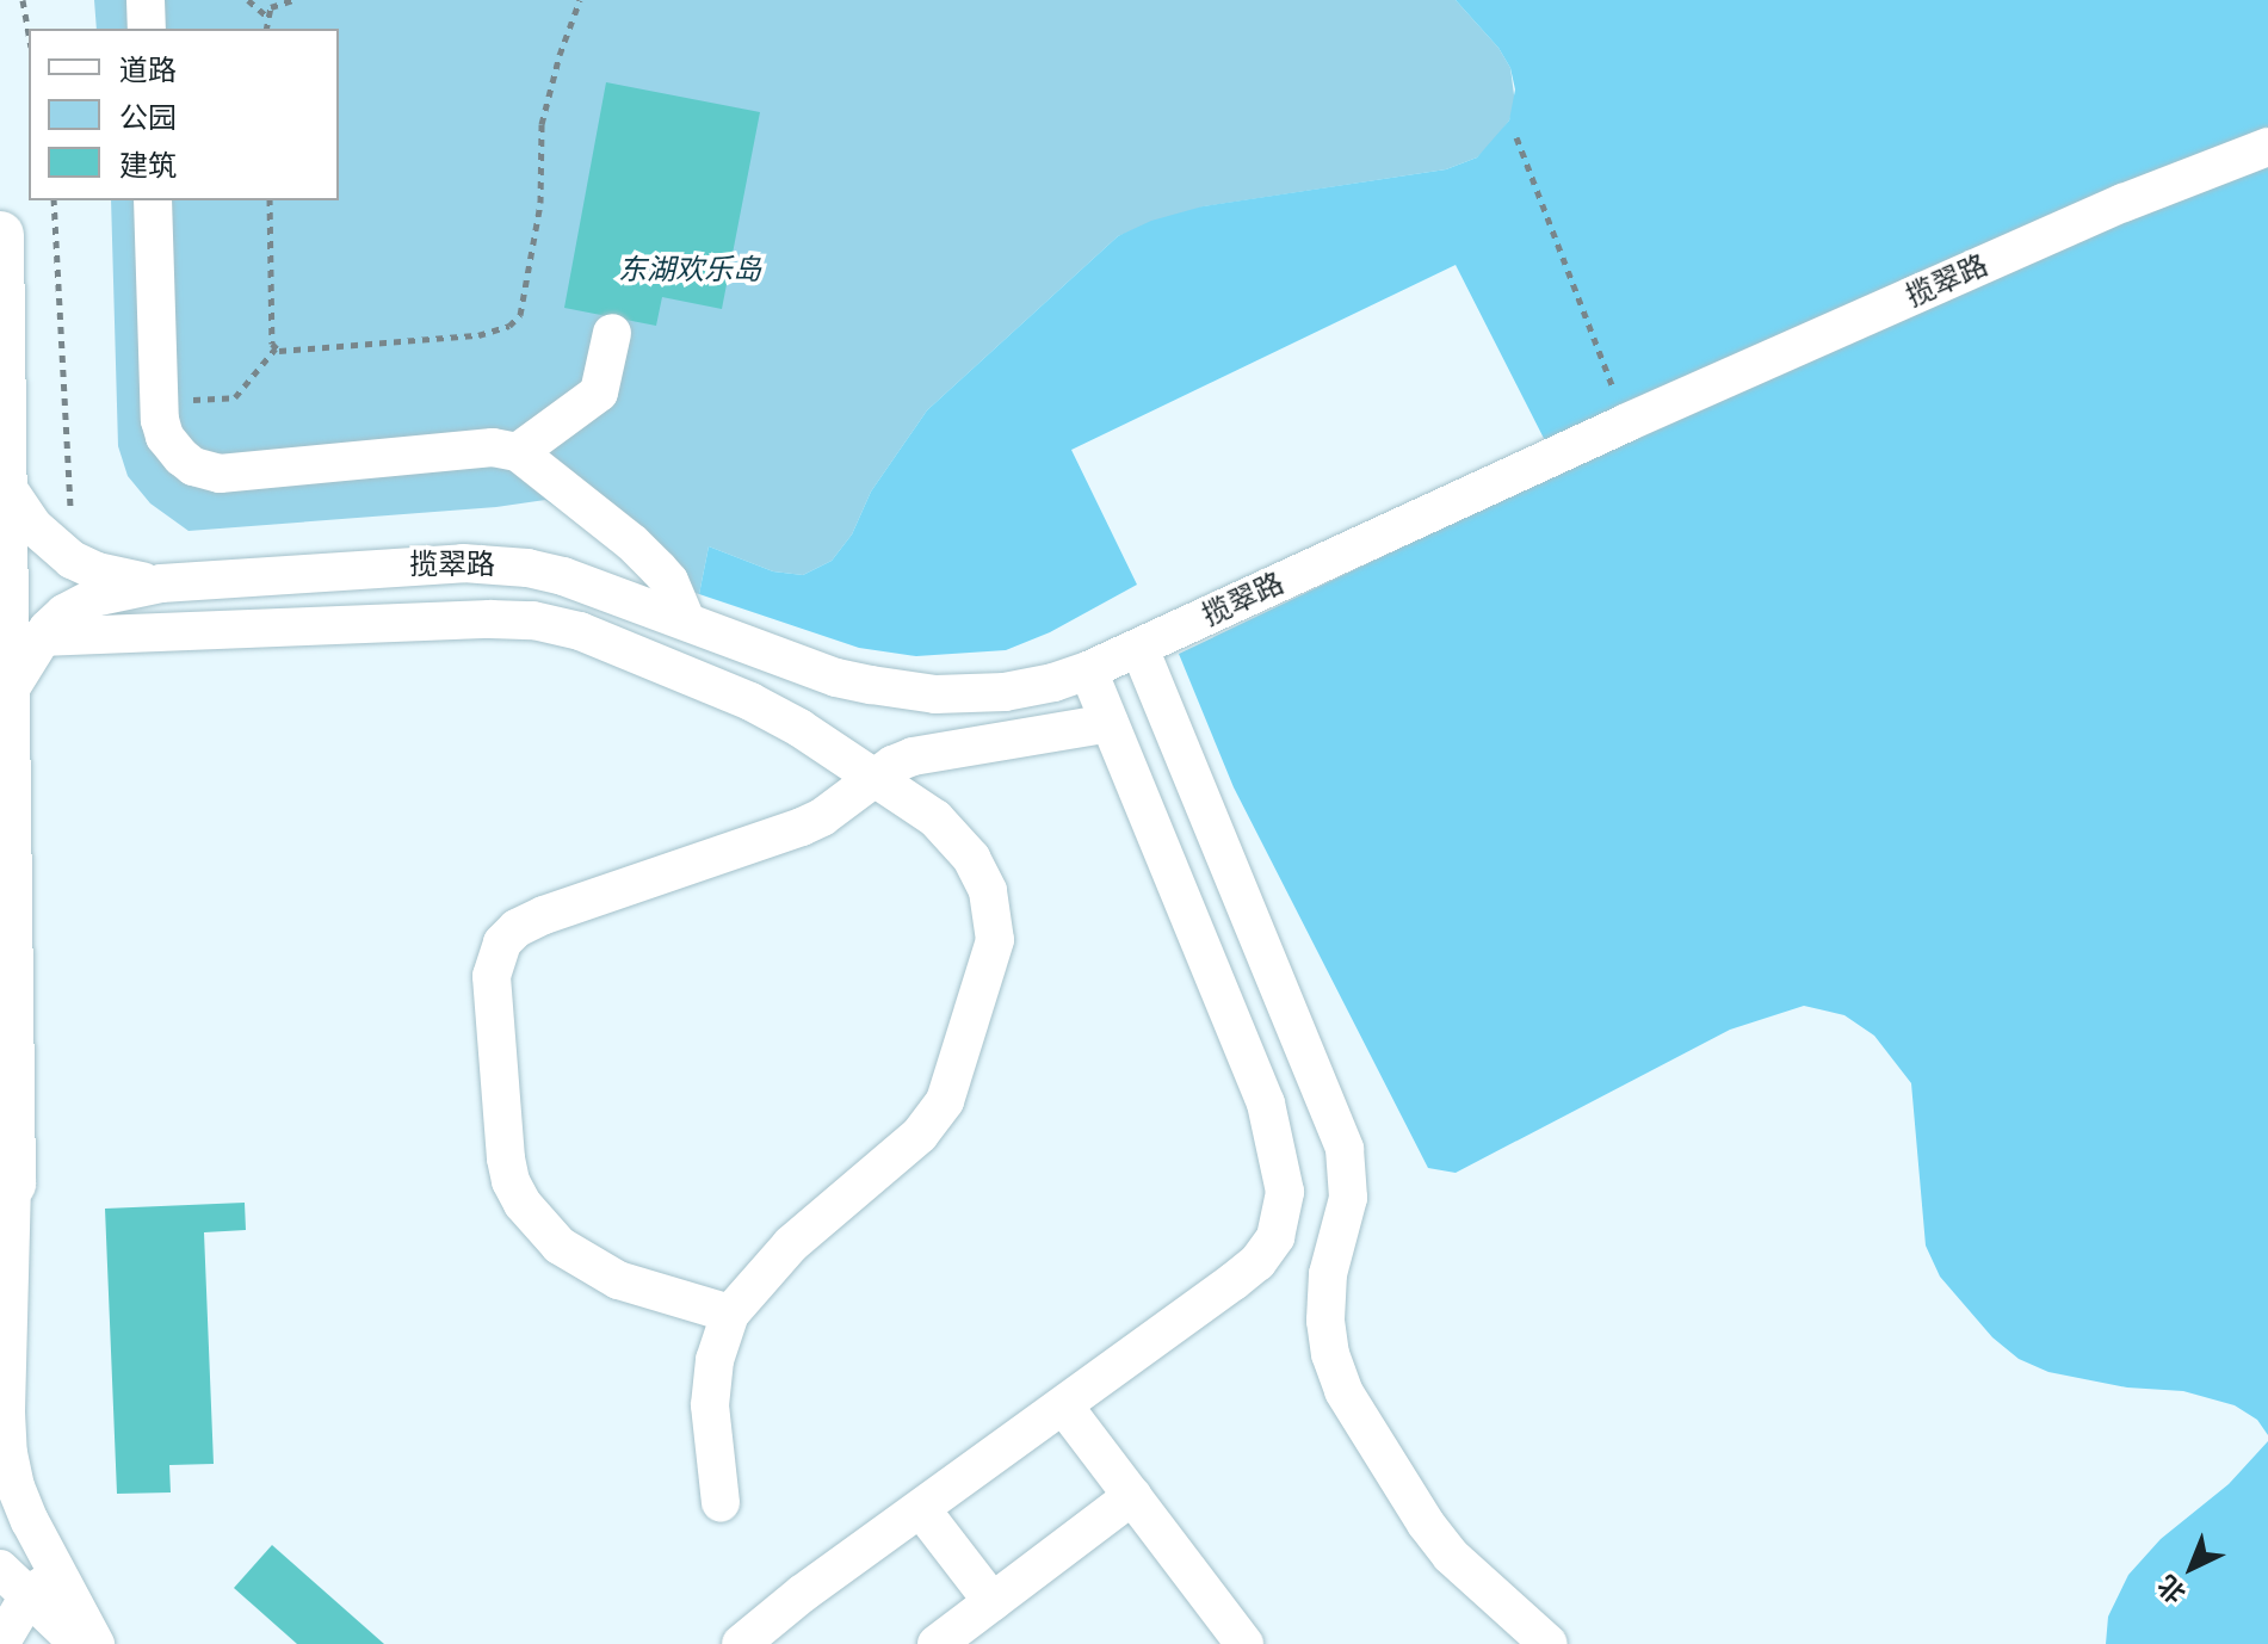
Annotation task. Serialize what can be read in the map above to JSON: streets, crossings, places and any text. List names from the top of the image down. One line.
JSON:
{"streets":{"street":["揽翠路"]},"parks":["东湖欢乐岛"],"legend":["道路","公园","建筑"],"north":"bottom left"}
